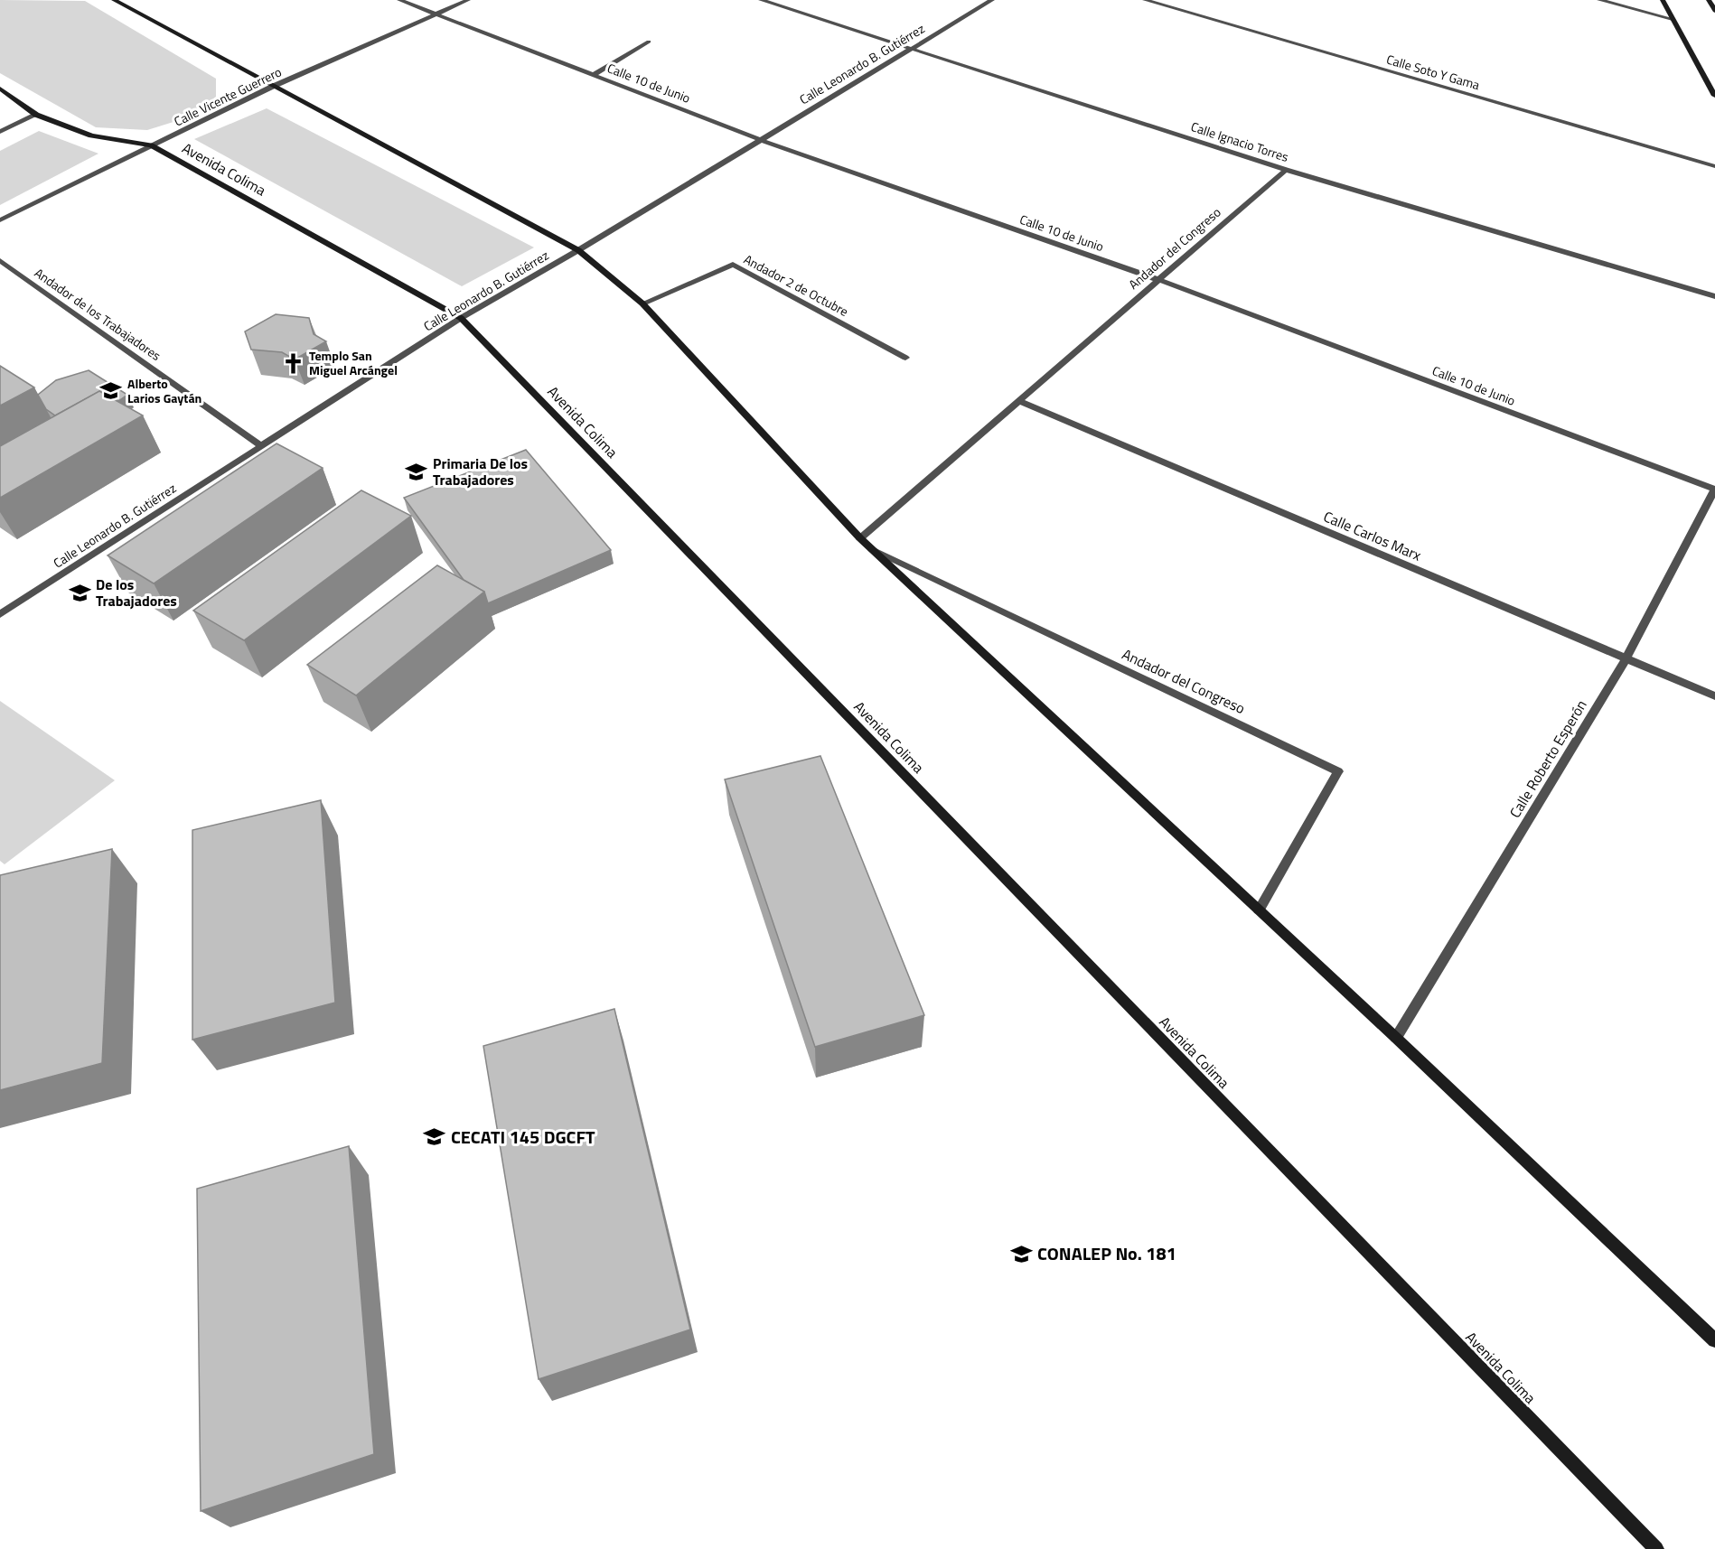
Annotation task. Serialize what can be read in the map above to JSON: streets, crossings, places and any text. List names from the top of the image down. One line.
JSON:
{"streets":{"street":["Calle Leonardo B. Gutiérrez","Calle Soto Y Gama","Calle 10 de Junio","Calle Vicente Guerrero","Calle Ignacio Torres","Avenida Colima","Andador del Congreso","Andador 2 de Octubre","Andador de los Trabajadores","Calle Carlos Marx","Calle Roberto Esperón"]},"crossings":[["Calle Leonardo B. Gutiérrez","Calle 10 de Junio"],["Calle Leonardo B. Gutiérrez","Calle Ignacio Torres"],["Calle Leonardo B. Gutiérrez","Avenida Colima"],["Calle Leonardo B. Gutiérrez","Andador de los Trabajadores"],["Calle 10 de Junio","Calle Vicente Guerrero"],["Calle 10 de Junio","Andador del Congreso"],["Calle 10 de Junio","Calle Roberto Esperón"],["Calle Vicente Guerrero","Avenida Colima"],["Calle Ignacio Torres","Andador del Congreso"],["Andador del Congreso","Calle Carlos Marx"],["Calle Carlos Marx","Calle Roberto Esperón"]],"places":{"church":["Templo San Miguel Arcángel"],"school or university":["Alberto Larios Gaytán","Primaria De los Trabajadores","De los Trabajadores","CECATI 145 DGCFT","CONALEP No. 181"]}}
